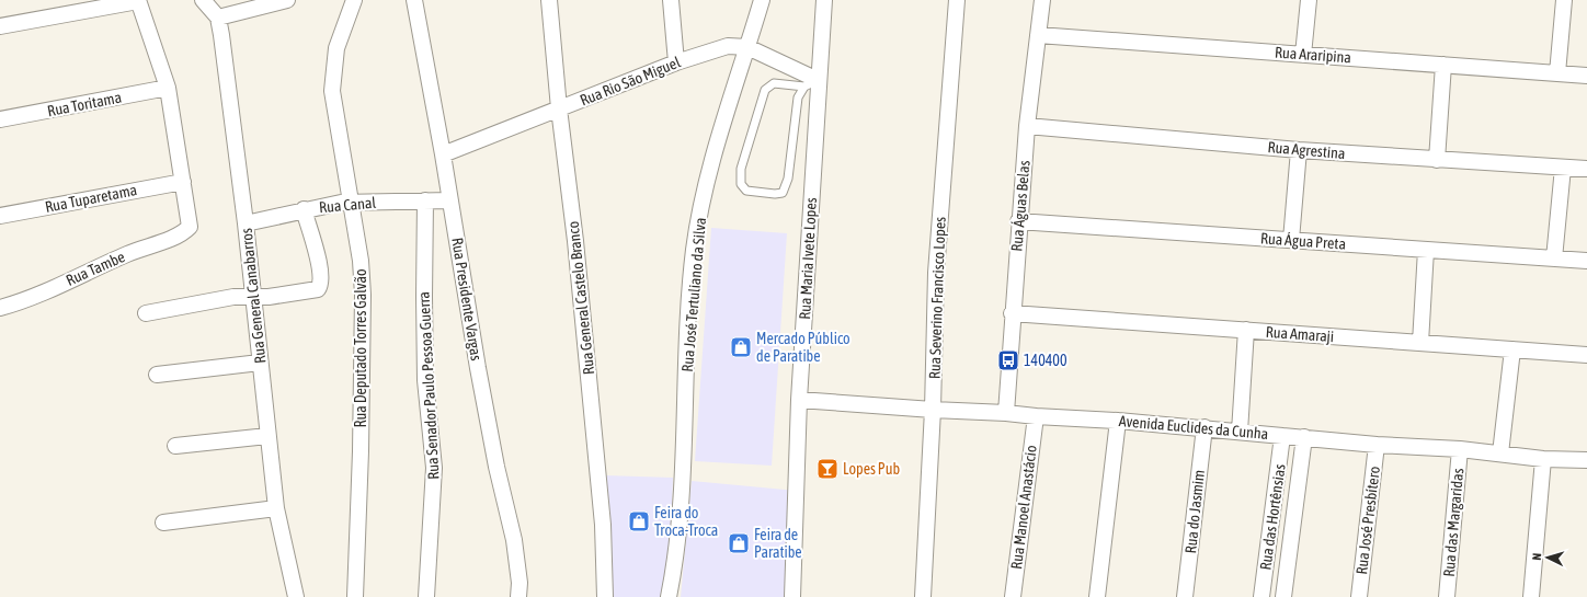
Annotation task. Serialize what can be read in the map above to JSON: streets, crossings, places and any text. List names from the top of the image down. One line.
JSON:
{"streets":{"street":["Rua Araripina","Rua Rio São Miguel","Rua Toritama","Rua Agrestina","Rua Tuparetama","Rua Canal","Rua Águas Belas","Rua Água Preta","Rua Maria Ivete Lopes","Rua Tambe","Rua José Tertuliano da Silva","Rua General Canabarros","Rua General Castelo Branco","Rua Severino Francisco Lopes","Rua Presidente Vargas","Rua Amaraji","Rua Deputado Torres Galvão","Rua Senador Paulo Pessoa Guerra","Avenida Euclides da Cunha","Rua Manoel Anastácio","Rua do Jasmim","Rua das Hortênsias","Rua José Presbítero","Rua das Margaridas"]},"crossings":[["Rua Araripina","Rua Águas Belas"],["Rua Rio São Miguel","Rua Maria Ivete Lopes"],["Rua Rio São Miguel","Rua José Tertuliano da Silva"],["Rua Rio São Miguel","Rua General Castelo Branco"],["Rua Rio São Miguel","Rua Presidente Vargas"],["Rua Agrestina","Rua Águas Belas"],["Rua Tuparetama","Rua Tambe"],["Rua Canal","Rua General Canabarros"],["Rua Canal","Rua Presidente Vargas"],["Rua Canal","Rua Deputado Torres Galvão"],["Rua Canal","Rua Senador Paulo Pessoa Guerra"],["Rua Águas Belas","Rua Água Preta"],["Rua Águas Belas","Rua Amaraji"],["Rua Águas Belas","Avenida Euclides da Cunha"],["Rua Maria Ivete Lopes","Avenida Euclides da Cunha"],["Rua Severino Francisco Lopes","Avenida Euclides da Cunha"],["Avenida Euclides da Cunha","Rua Manoel Anastácio"],["Avenida Euclides da Cunha","Rua do Jasmim"],["Avenida Euclides da Cunha","Rua das Hortênsias"],["Avenida Euclides da Cunha","Rua José Presbítero"],["Avenida Euclides da Cunha","Rua das Margaridas"]],"places":{"shop":["Mercado Público de Paratibe","Feira do Troca-Troca","Feira de Paratibe"],"bus stop":["140400"],"bar":["Lopes Pub"]},"north":"left"}
